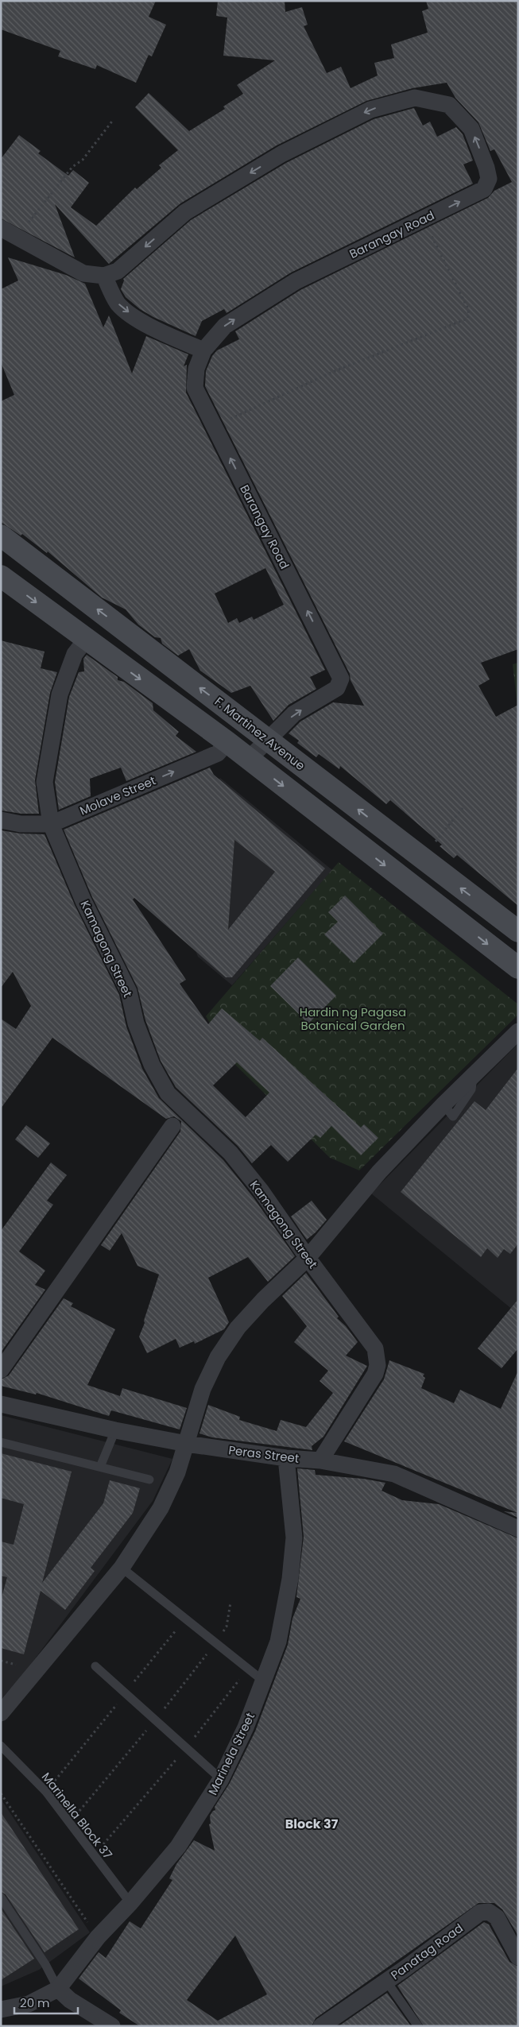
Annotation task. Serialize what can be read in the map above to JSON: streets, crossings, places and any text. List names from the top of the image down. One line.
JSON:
{"streets":{"main road":["F. Martinez Avenue"],"street":["Barangay Road","Molave Street","Kamagong Street","Peras Street","Marinela Street","Panatag Road"],"lane":["Marinella Block 37"]},"crossings":[["Barangay Road","F. Martinez Avenue"],["Molave Street","Kamagong Street"],["Kamagong Street","Peras Street"],["Peras Street","Marinela Street"],["Marinela Street","Marinella Block 37"]],"one_way":["Molave Street"],"districts":["Block 37"],"parks":["Hardin ng Pagasa Botanical Garden"],"scale_bar":"20 m"}
